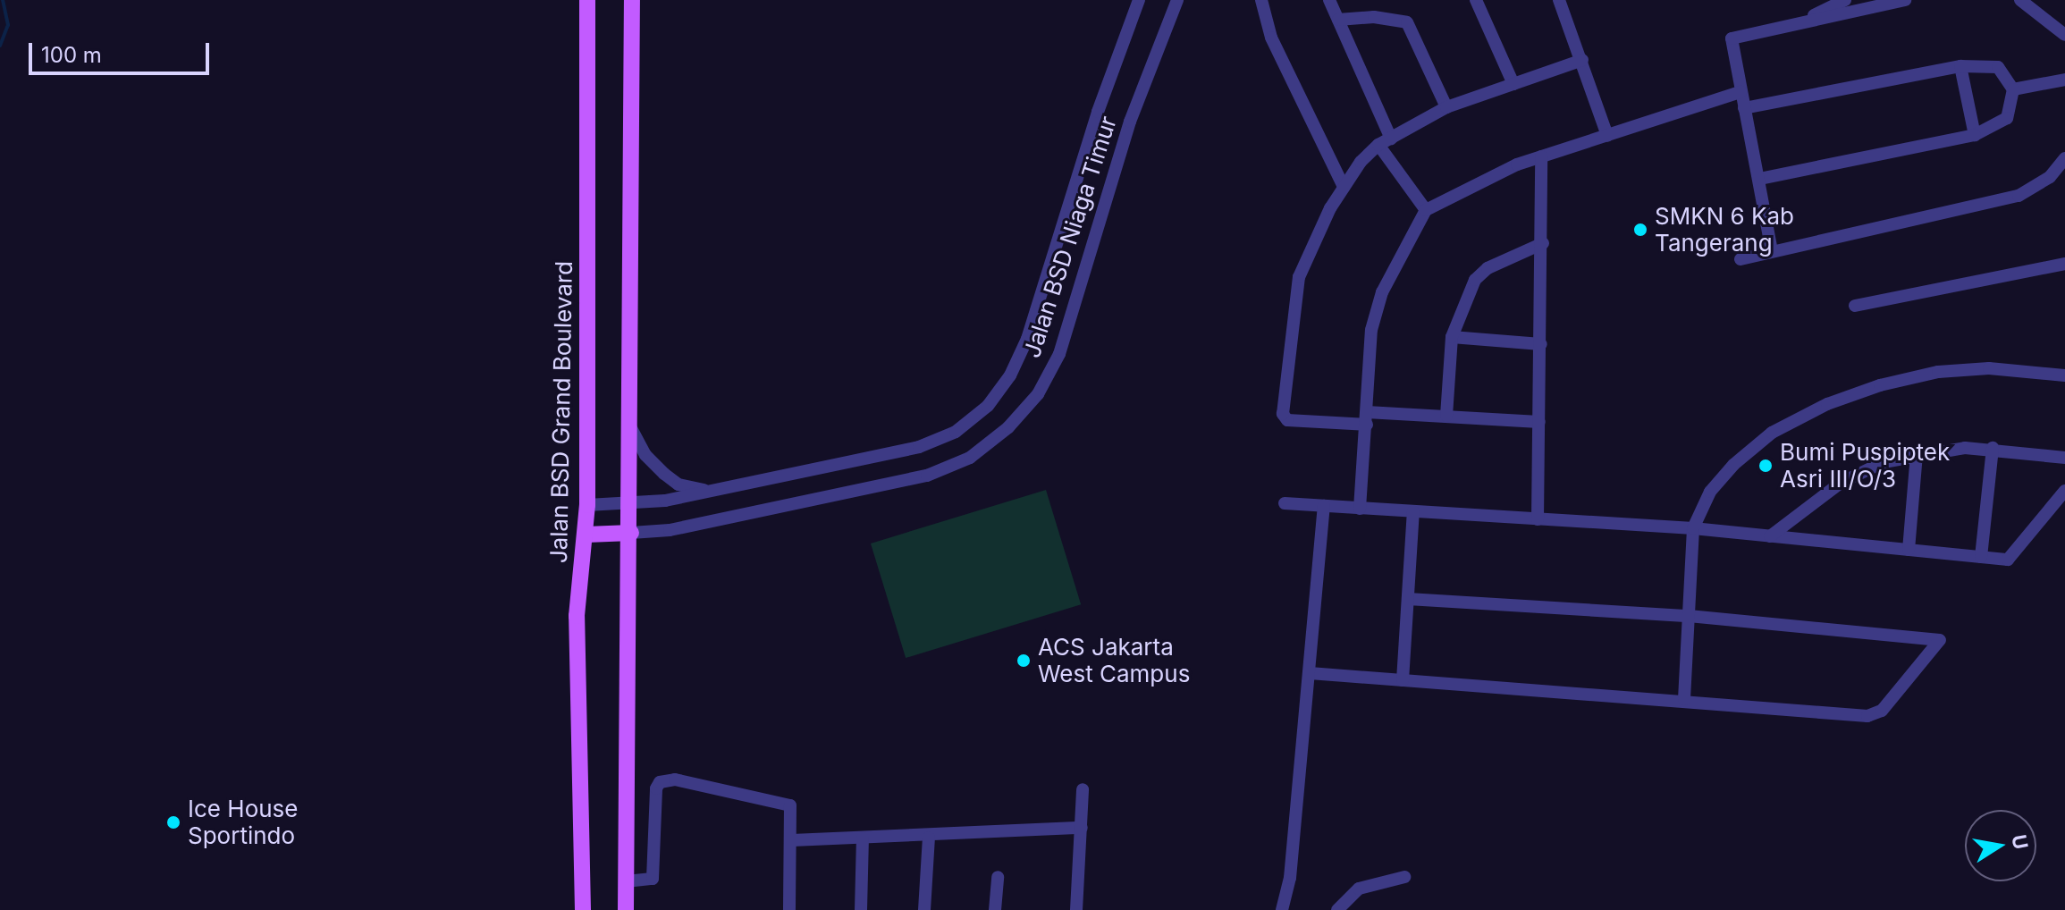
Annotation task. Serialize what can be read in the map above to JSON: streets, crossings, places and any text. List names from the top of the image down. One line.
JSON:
{"streets":{"main road":["Jalan BSD Grand Boulevard"],"street":["Jalan BSD Niaga Timur"]},"crossings":[["Jalan BSD Niaga Timur","Jalan BSD Grand Boulevard"]],"places":["SMKN 6 Kab Tangerang","Bumi Puspiptek Asri III/O/3","ACS Jakarta West Campus","Ice House Sportindo"],"scale_bar":"100 m","north":"right"}
